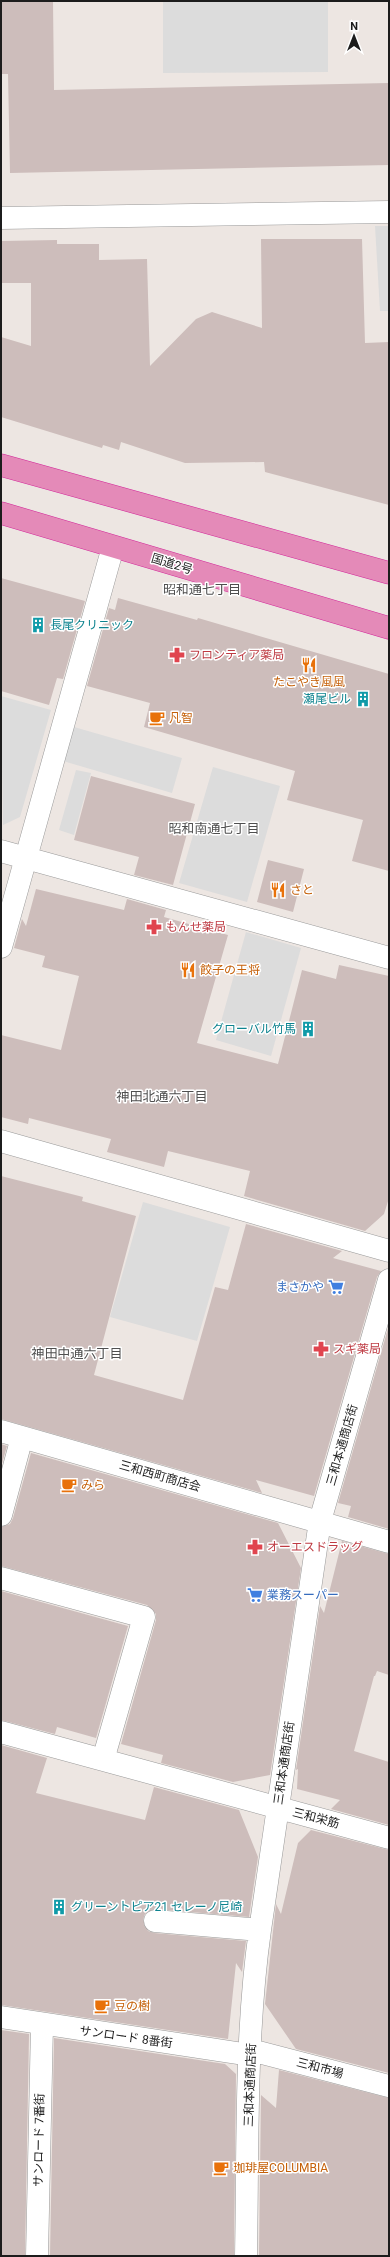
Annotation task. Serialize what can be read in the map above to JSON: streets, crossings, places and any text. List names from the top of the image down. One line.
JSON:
{"streets":{"highway":["国道2号"],"street":["三和本通商店街","三和西町商店会","三和栄筋","サンロード 8番街","三和市場","サンロード 7番街"]},"crossings":[["三和本通商店街","三和西町商店会"],["三和本通商店街","三和栄筋"],["三和本通商店街","サンロード 8番街"],["三和本通商店街","三和市場"],["サンロード 8番街","三和市場"],["サンロード 8番街","サンロード 7番街"]],"districts":["昭和通七丁目","昭和南通七丁目","神田北通六丁目","神田中通六丁目"],"places":{"building":["長尾クリニック","瀬尾ビル","グローバル竹馬","グリーントピア21 セレーノ尼崎"],"pharmacy":["フロンティア薬局","もんせ薬局","スギ薬局","オーエスドラッグ"],"restaurant":["たこやき風風","さと","餃子の王将"],"cafe":["凡智","みら","豆の樹","珈琲屋COLUMBIA"],"supermarket":["まさかや","業務スーパー"]},"north":"top"}
